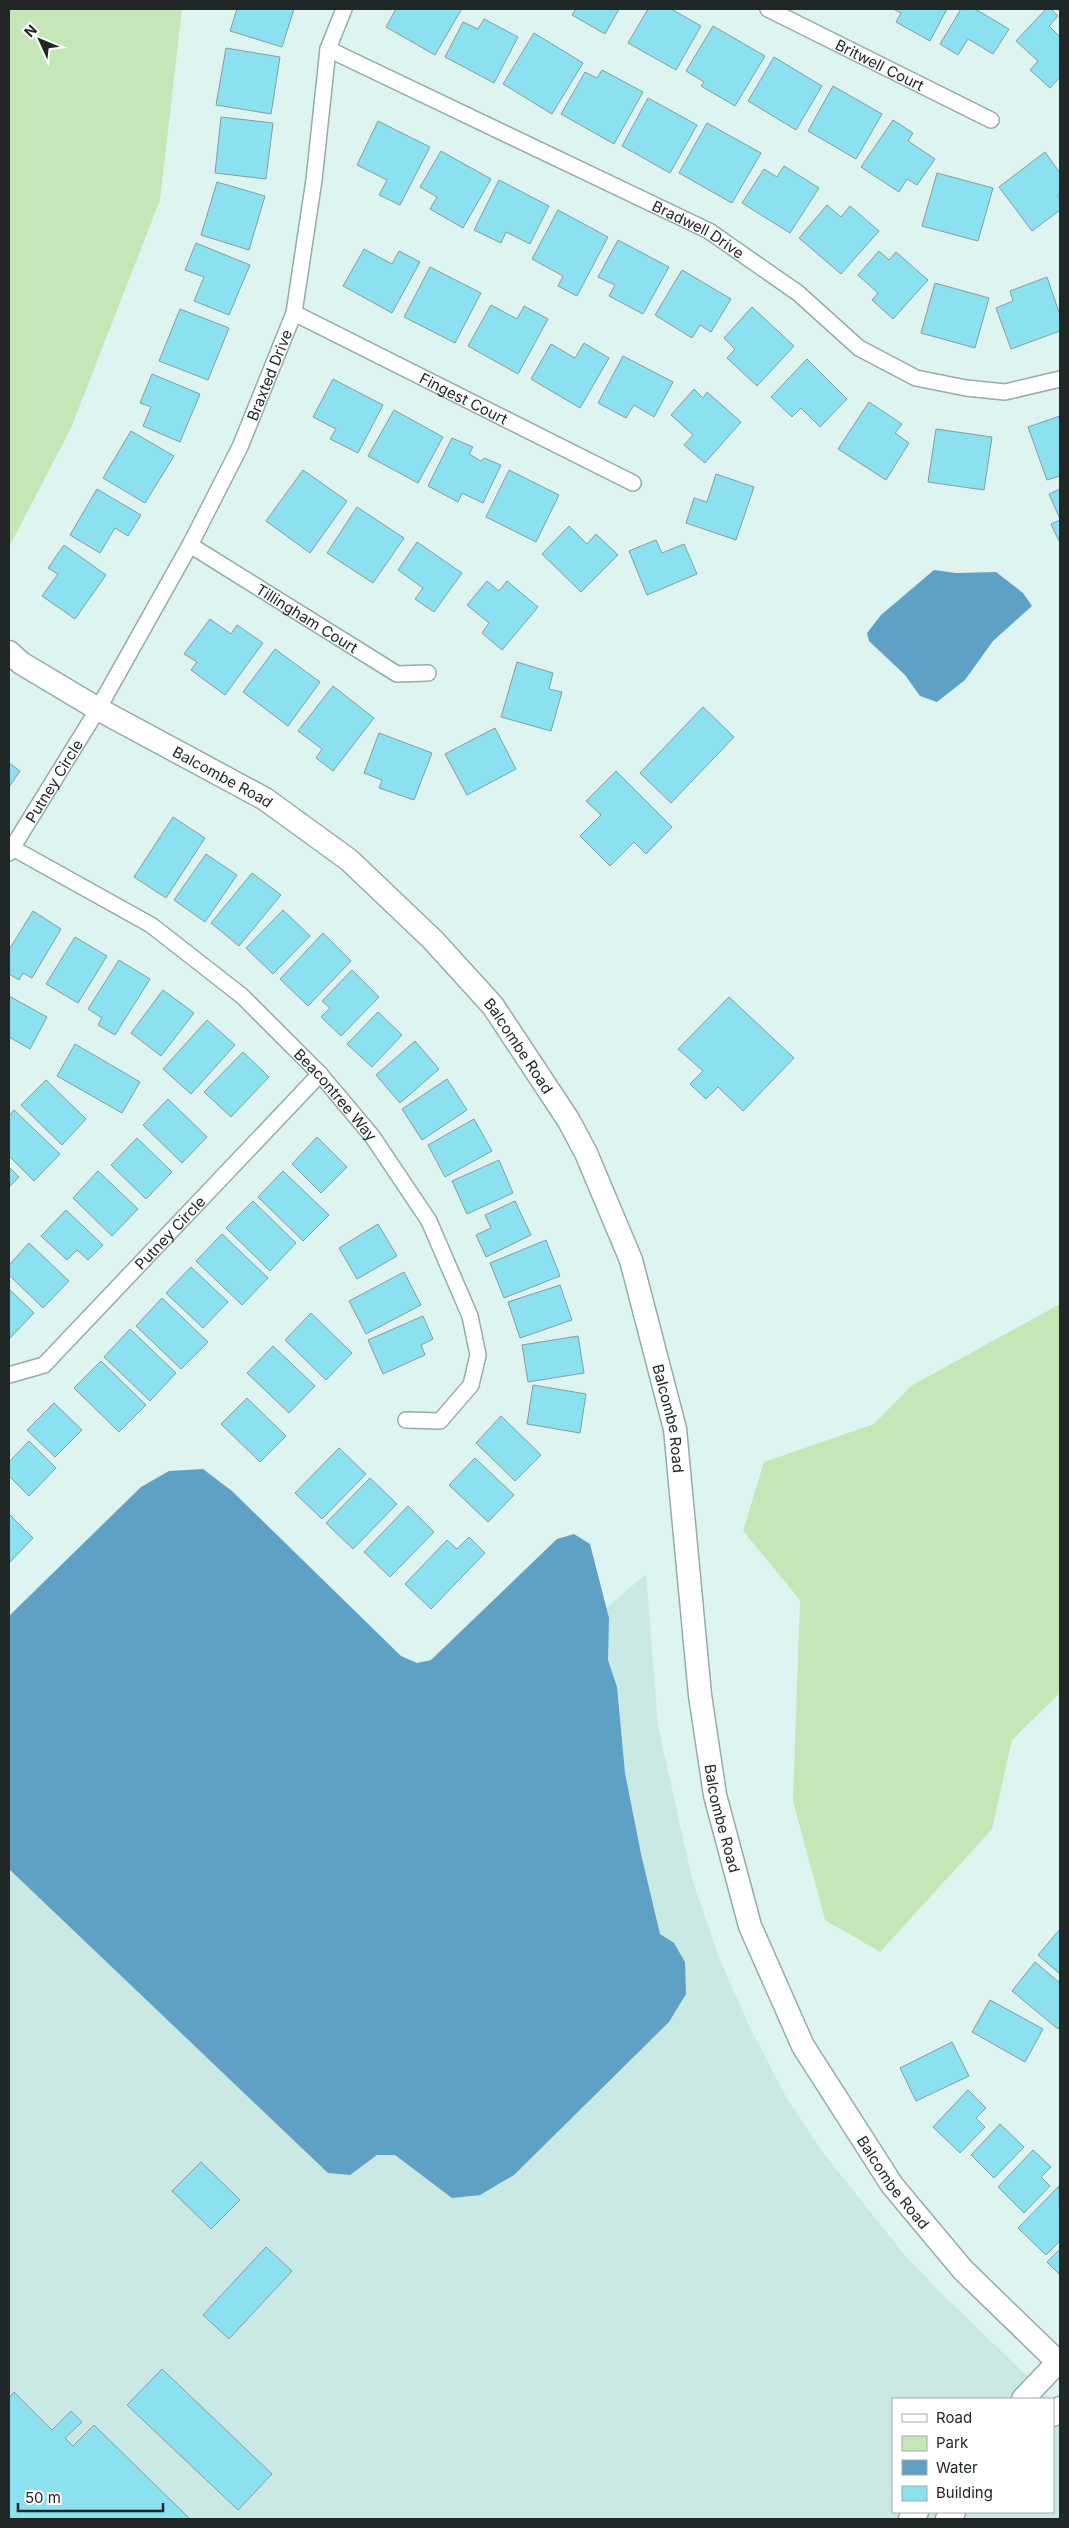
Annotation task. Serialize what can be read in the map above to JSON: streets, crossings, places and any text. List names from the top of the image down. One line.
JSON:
{"streets":{"street":["Britwell Court","Bradwell Drive","Braxted Drive","Fingest Court","Tillingham Court","Balcombe Road","Putney Circle","Beacontree Way"]},"crossings":[["Bradwell Drive","Braxted Drive"],["Braxted Drive","Fingest Court"],["Braxted Drive","Tillingham Court"],["Braxted Drive","Balcombe Road"],["Braxted Drive","Putney Circle"],["Balcombe Road","Putney Circle"],["Putney Circle","Beacontree Way"]],"legend":["Road","Park","Water","Building"],"scale_bar":"50 m","north":"top left"}
